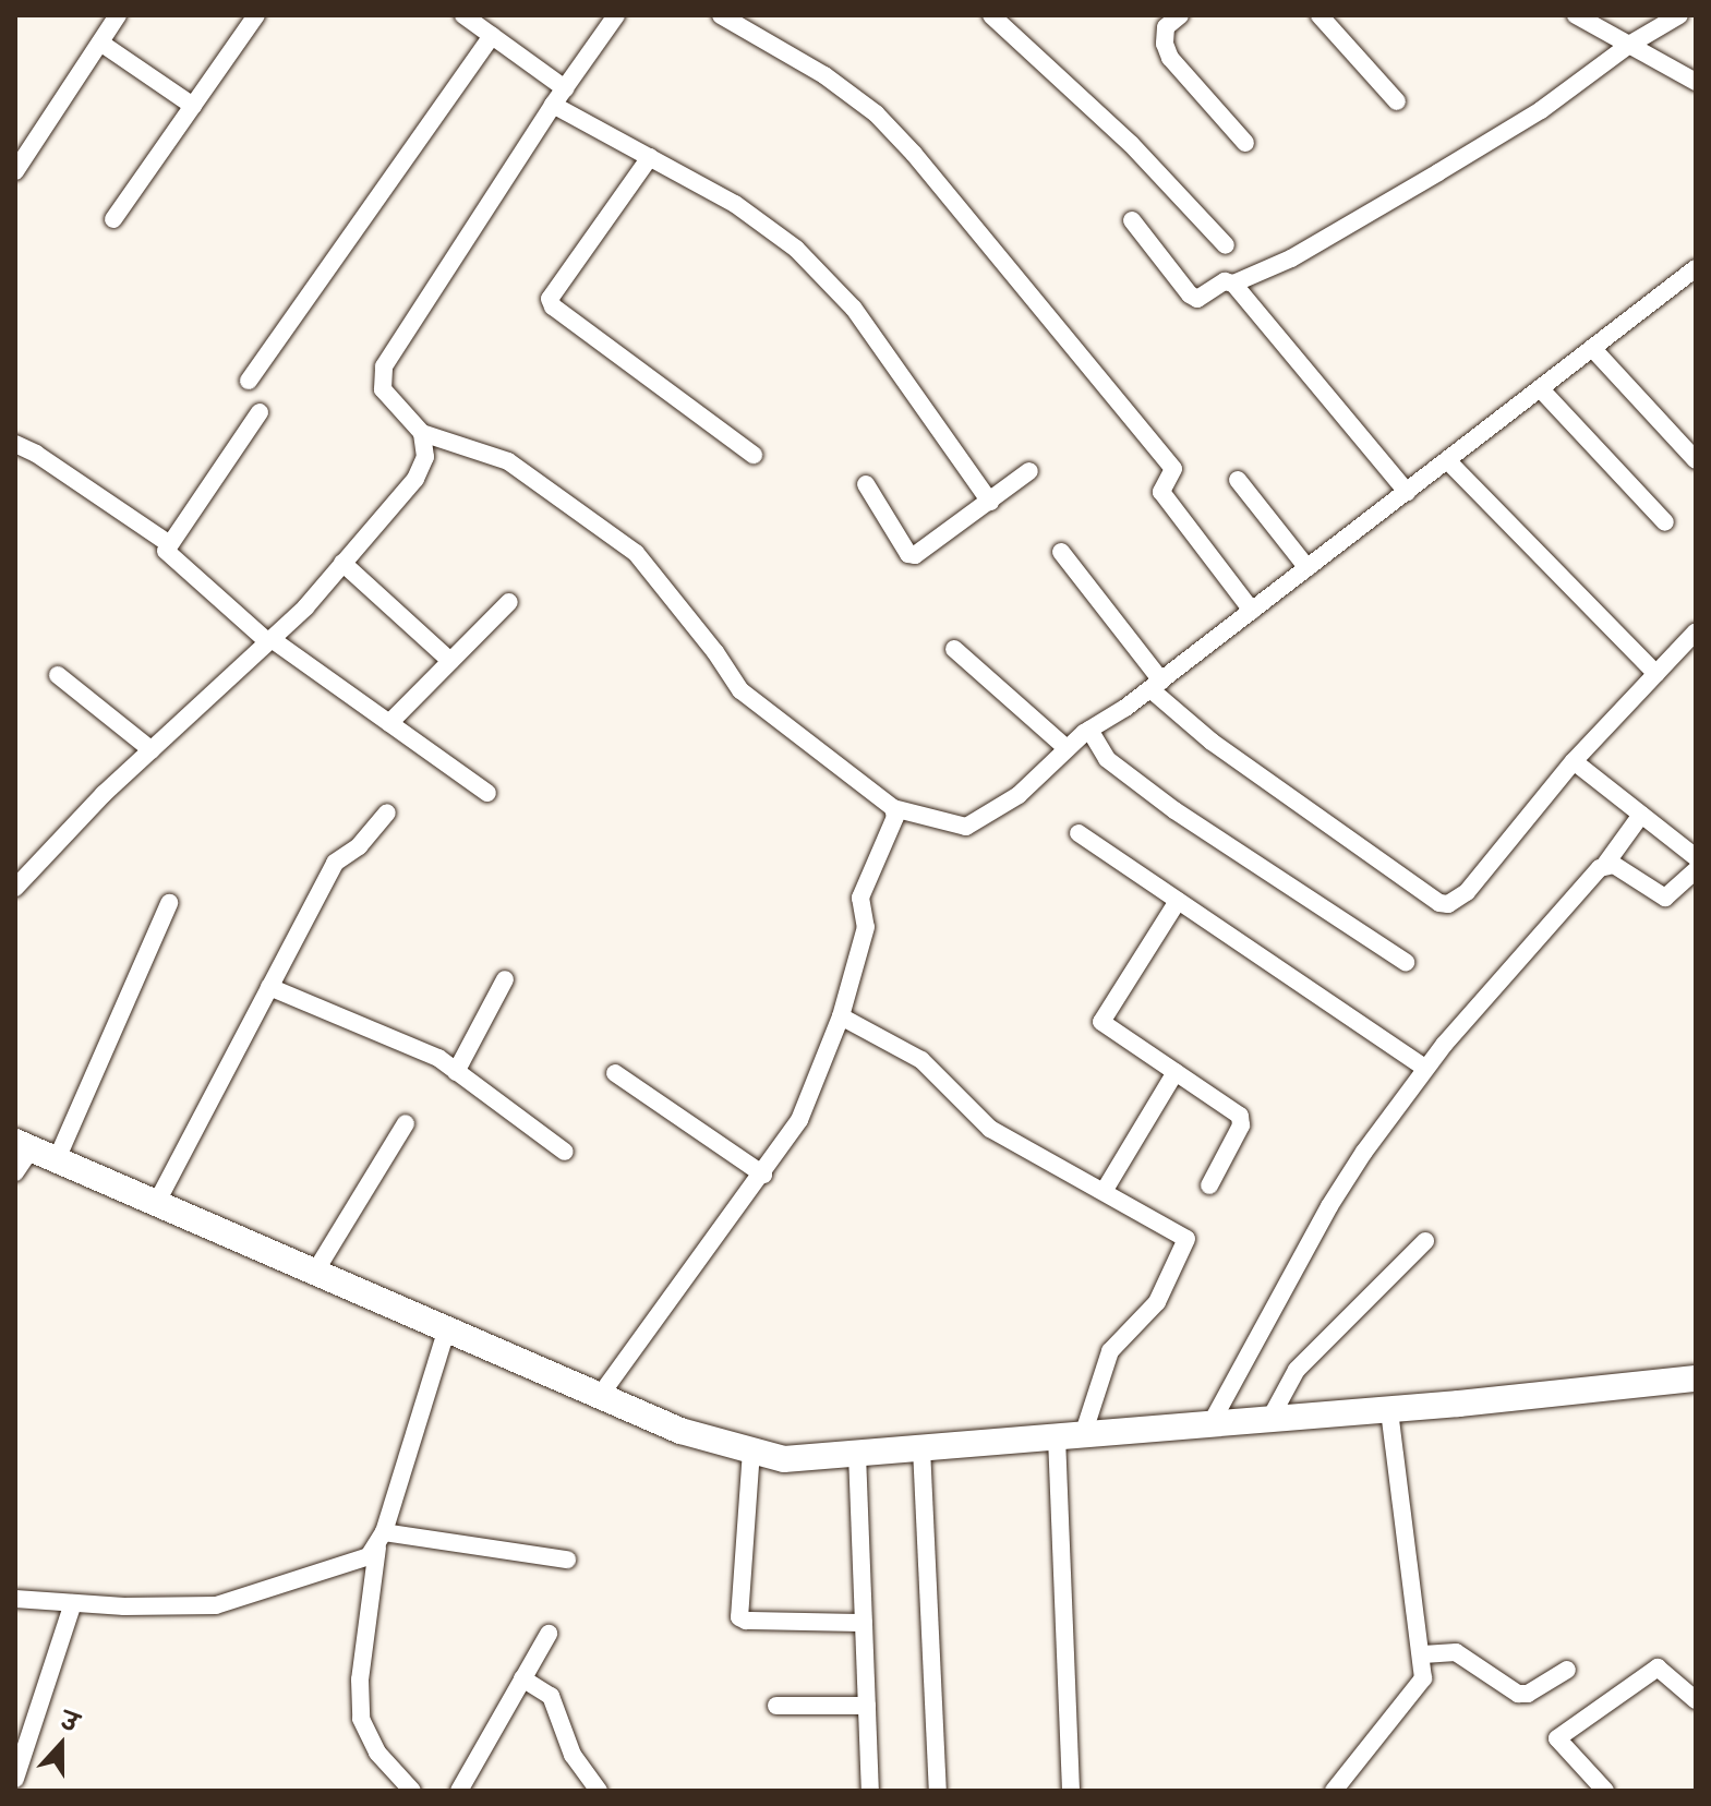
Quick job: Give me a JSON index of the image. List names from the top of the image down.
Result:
{
  "north": "top"
}
